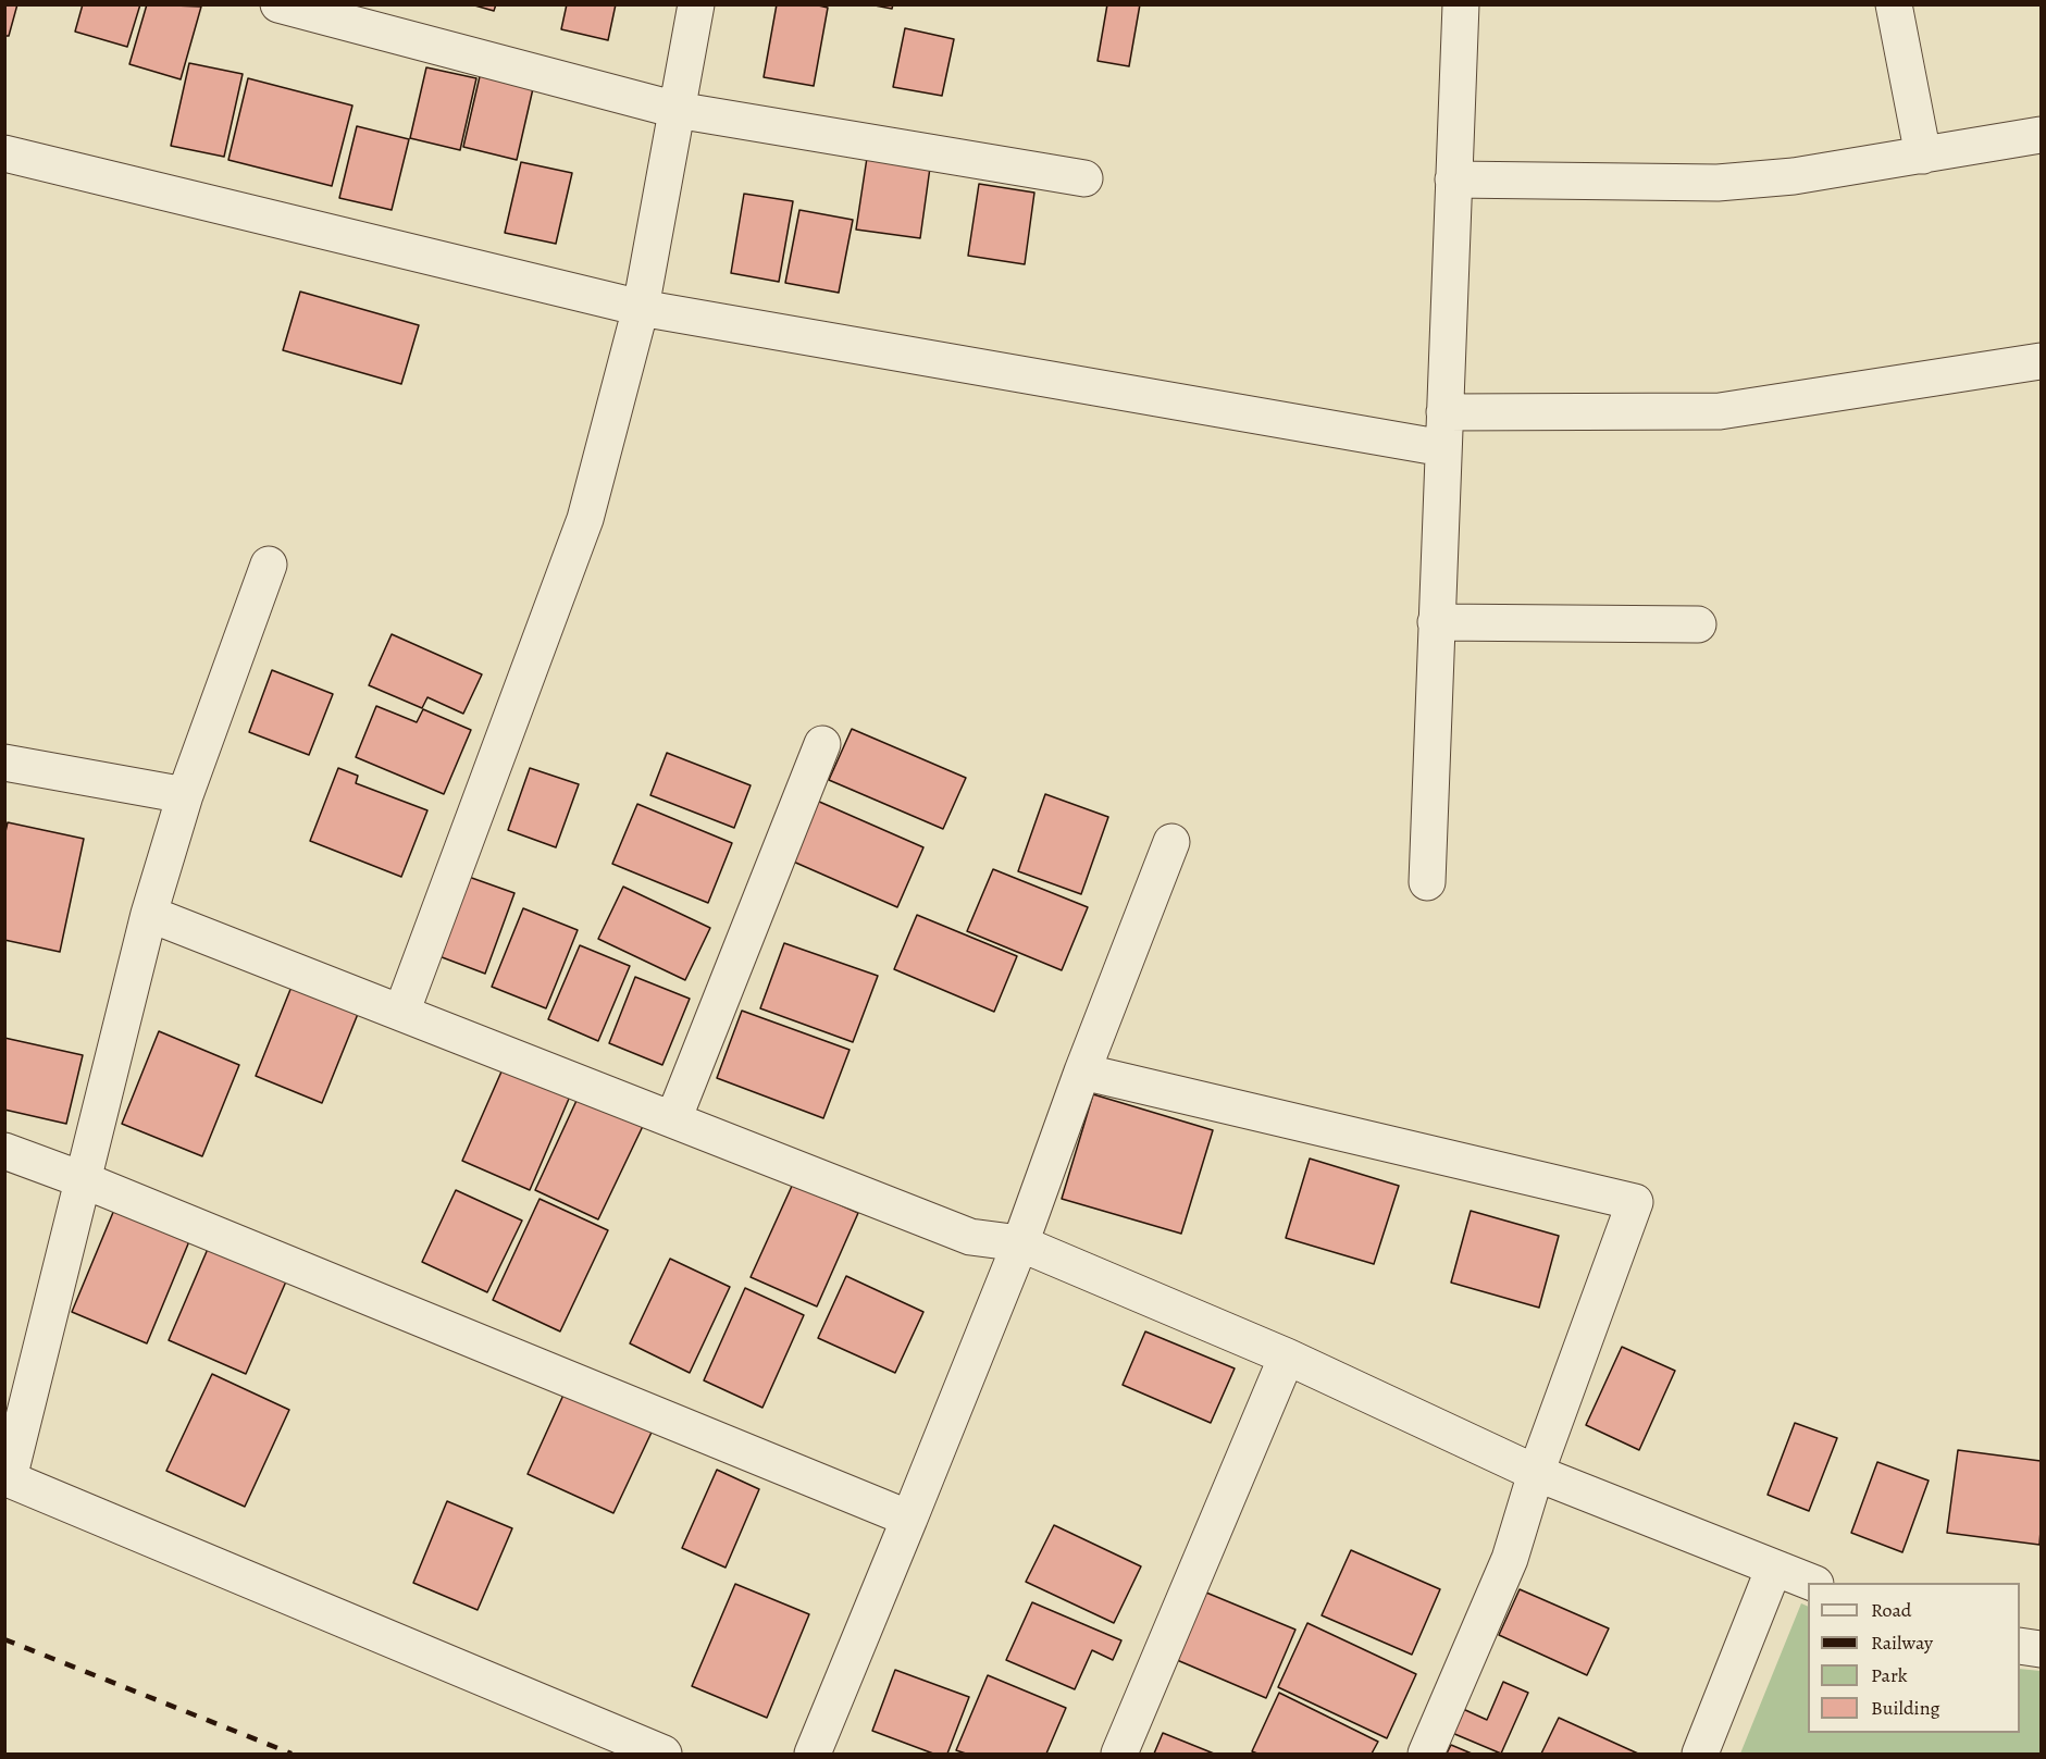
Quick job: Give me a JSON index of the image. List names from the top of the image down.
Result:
{
  "legend": [
    "Road",
    "Railway",
    "Park",
    "Building"
  ]
}
